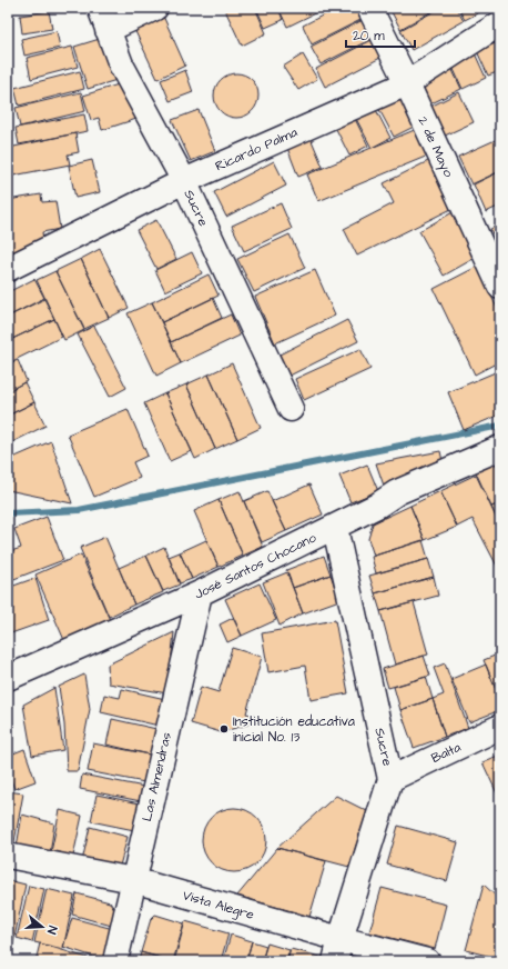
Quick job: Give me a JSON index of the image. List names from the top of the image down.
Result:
{
  "streets": {
    "street": [
      "2 de Mayo",
      "Ricardo Palma",
      "Sucre",
      "José Santos Chocano",
      "Balta",
      "Las Almendras",
      "Vista Alegre"
    ]
  },
  "crossings": [
    ["2 de Mayo", "Ricardo Palma"],
    ["Ricardo Palma", "Sucre"],
    ["Sucre", "José Santos Chocano"],
    ["Sucre", "Balta"],
    ["Sucre", "Vista Alegre"],
    ["José Santos Chocano", "Las Almendras"],
    ["Las Almendras", "Vista Alegre"]
  ],
  "places": ["Institución educativa inicial No. 13"],
  "scale_bar": "20 m",
  "north": "right"
}
